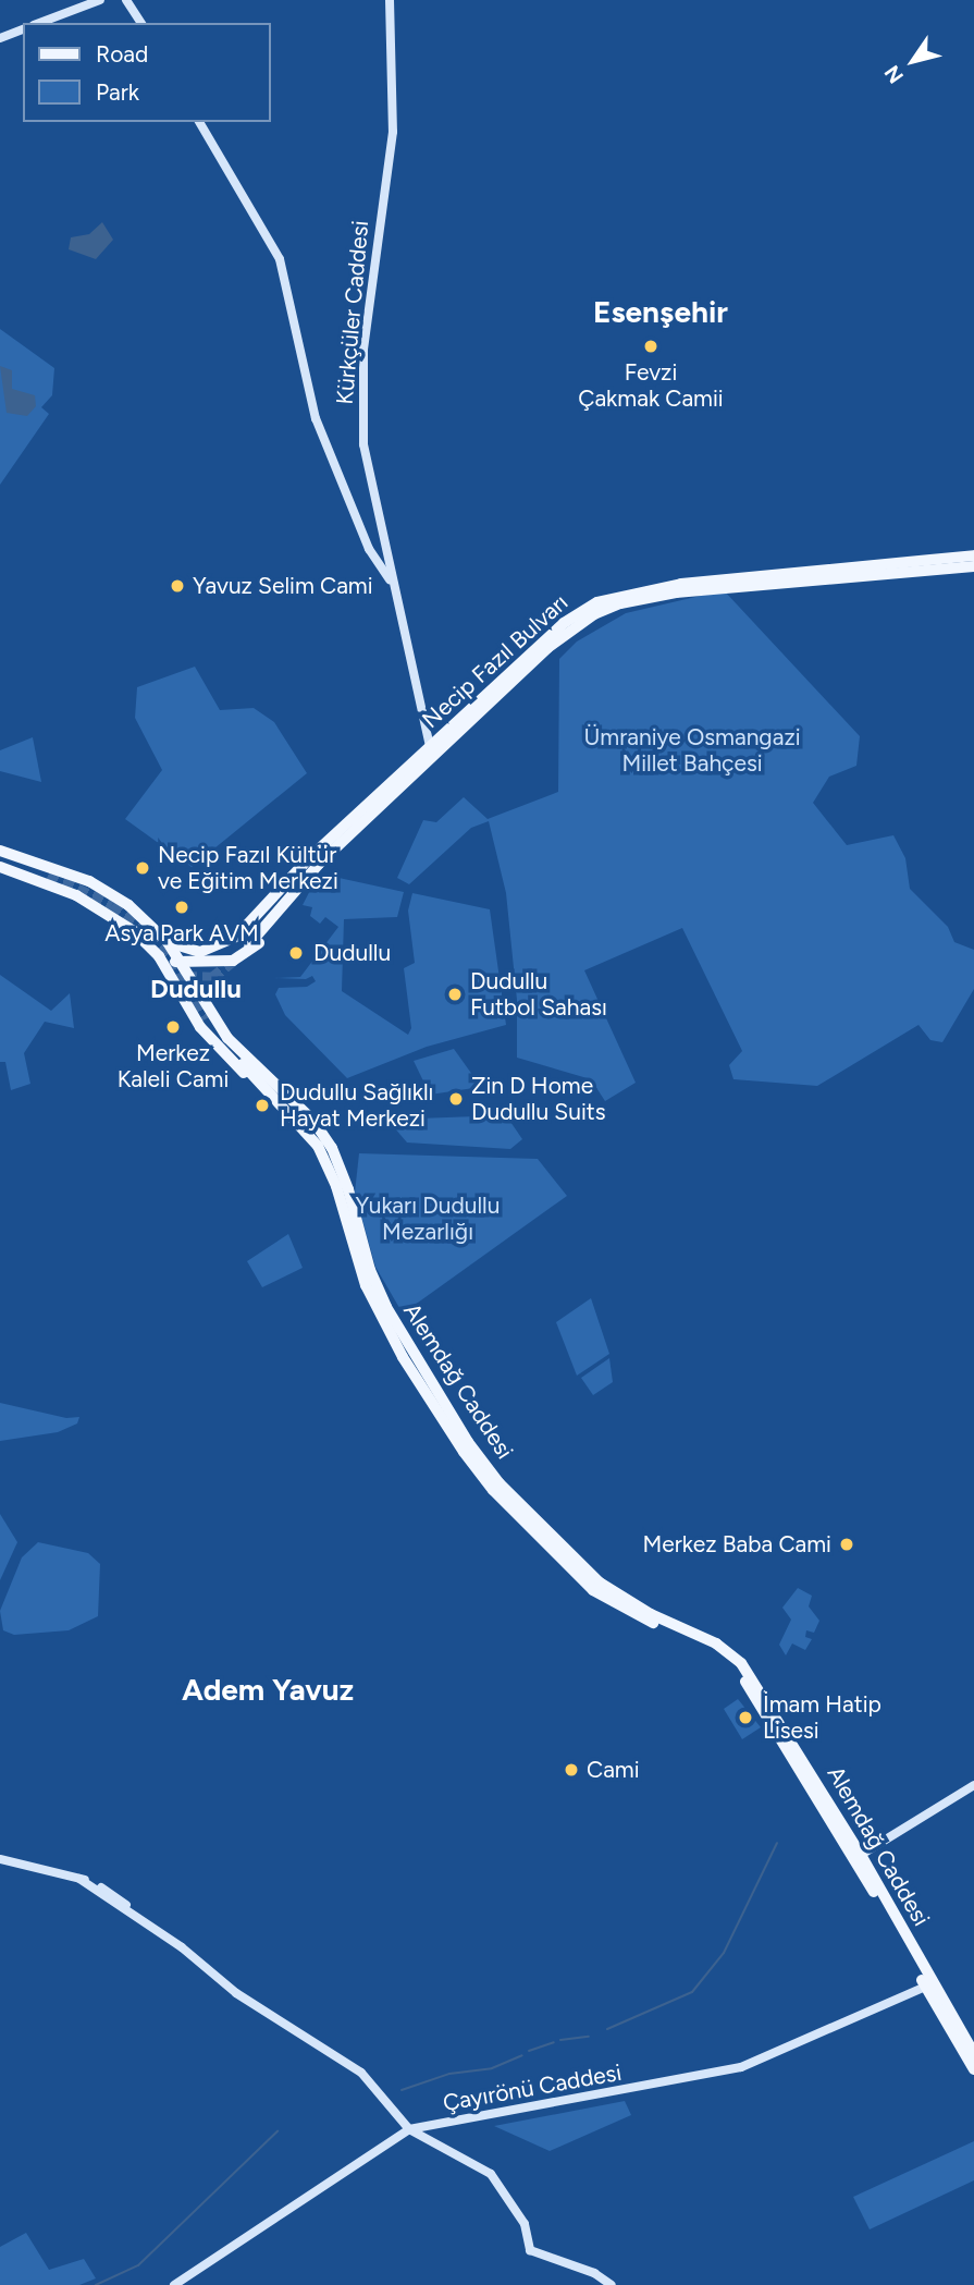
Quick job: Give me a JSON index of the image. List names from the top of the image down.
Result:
{
  "streets": {
    "main road": ["Necip Fazıl Bulvarı", "Alemdağ Caddesi"],
    "street": ["Kürkçüler Caddesi", "Çayırönü Caddesi"]
  },
  "crossings": [
    ["Kürkçüler Caddesi", "Necip Fazıl Bulvarı"],
    ["Necip Fazıl Bulvarı", "Alemdağ Caddesi"],
    ["Alemdağ Caddesi", "Çayırönü Caddesi"]
  ],
  "districts": ["Esenşehir", "Dudullu", "Adem Yavuz"],
  "parks": ["Ümraniye Osmangazi Millet Bahçesi", "Yukarı Dudullu Mezarlığı"],
  "places": [
    "Fevzi Çakmak Camii",
    "Yavuz Selim Cami",
    "Necip Fazıl Kültür ve Eğitim Merkezi",
    "Asya Park AVM",
    "Dudullu",
    "Dudullu Futbol Sahası",
    "Merkez Kaleli Cami",
    "Zin D Home Dudullu Suits",
    "Dudullu Sağlıklı Hayat Merkezi",
    "Merkez Baba Cami",
    "İmam Hatip Lisesi",
    "Cami"
  ],
  "legend": ["Road", "Park"],
  "north": "bottom left"
}
